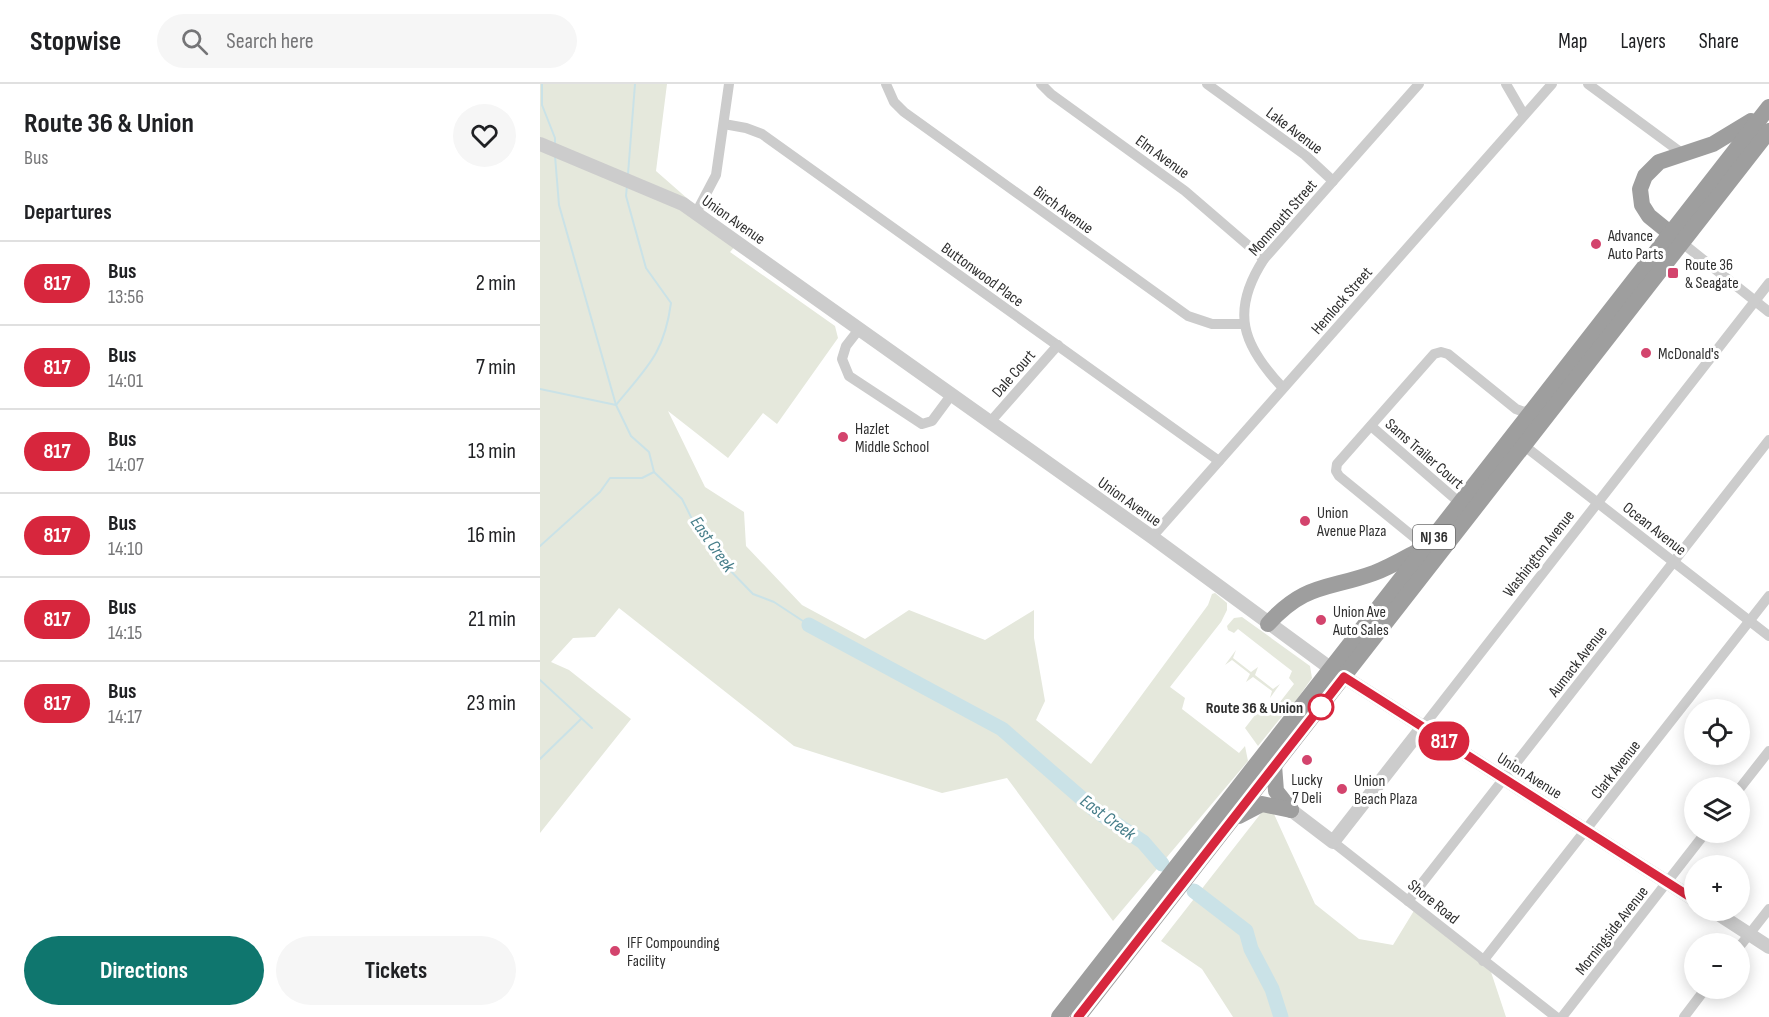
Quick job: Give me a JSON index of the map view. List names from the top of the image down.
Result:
{
  "streets": {
    "highway": ["NJ 36"],
    "street": [
      "Lake Avenue",
      "Elm Avenue",
      "Birch Avenue",
      "Monmouth Street",
      "Union Avenue",
      "Buttonwood Place",
      "Hemlock Street",
      "Dale Court",
      "Sams Trailer Court",
      "Ocean Avenue",
      "Washington Avenue",
      "Aumack Avenue",
      "Clark Avenue",
      "Shore Road",
      "Morningside Avenue"
    ]
  },
  "crossings": [
    ["Lake Avenue", "Monmouth Street"],
    ["Elm Avenue", "Monmouth Street"],
    ["Birch Avenue", "Monmouth Street"],
    ["Monmouth Street", "Hemlock Street"],
    ["Union Avenue", "Hemlock Street"],
    ["Union Avenue", "Dale Court"],
    ["Union Avenue", "NJ 36"],
    ["Union Avenue", "Washington Avenue"],
    ["Union Avenue", "Aumack Avenue"],
    ["Union Avenue", "Clark Avenue"],
    ["Union Avenue", "Morningside Avenue"],
    ["Buttonwood Place", "Hemlock Street"],
    ["Buttonwood Place", "Dale Court"],
    ["Sams Trailer Court", "NJ 36"],
    ["Ocean Avenue", "NJ 36"],
    ["Ocean Avenue", "Washington Avenue"],
    ["Ocean Avenue", "Aumack Avenue"],
    ["Ocean Avenue", "Clark Avenue"],
    ["Washington Avenue", "Shore Road"],
    ["Aumack Avenue", "Shore Road"],
    ["Clark Avenue", "Shore Road"]
  ],
  "water": ["East Creek"],
  "places": {
    "other": [
      "Advance Auto Parts",
      "McDonald's",
      "Hazlet Middle School",
      "Union Avenue Plaza",
      "Union Ave Auto Sales",
      "Route 36 & Union",
      "Lucky 7 Deli",
      "Union Beach Plaza",
      "IFF Compounding Facility"
    ],
    "transit": ["Route 36 & Seagate"]
  },
  "lines": ["bus line 817"],
  "page": {
    "header": "Stopwise",
    "search": "Search here",
    "nav": ["Map", "Layers", "Share"],
    "heading": [
      ["Route 36 & Union", "Bus"],
      "Departures"
    ],
    "on_map": "817",
    "list": [
      {
        "mark": "817",
        "name": "Bus",
        "note": "13:56",
        "value": "2 min"
      },
      {
        "mark": "817",
        "name": "Bus",
        "note": "14:01",
        "value": "7 min"
      },
      {
        "mark": "817",
        "name": "Bus",
        "note": "14:07",
        "value": "13 min"
      },
      {
        "mark": "817",
        "name": "Bus",
        "note": "14:10",
        "value": "16 min"
      },
      {
        "mark": "817",
        "name": "Bus",
        "note": "14:15",
        "value": "21 min"
      },
      {
        "mark": "817",
        "name": "Bus",
        "note": "14:17",
        "value": "23 min"
      }
    ],
    "map_buttons": ["+", "−"],
    "buttons": ["Directions", "Tickets"]
  }
}
